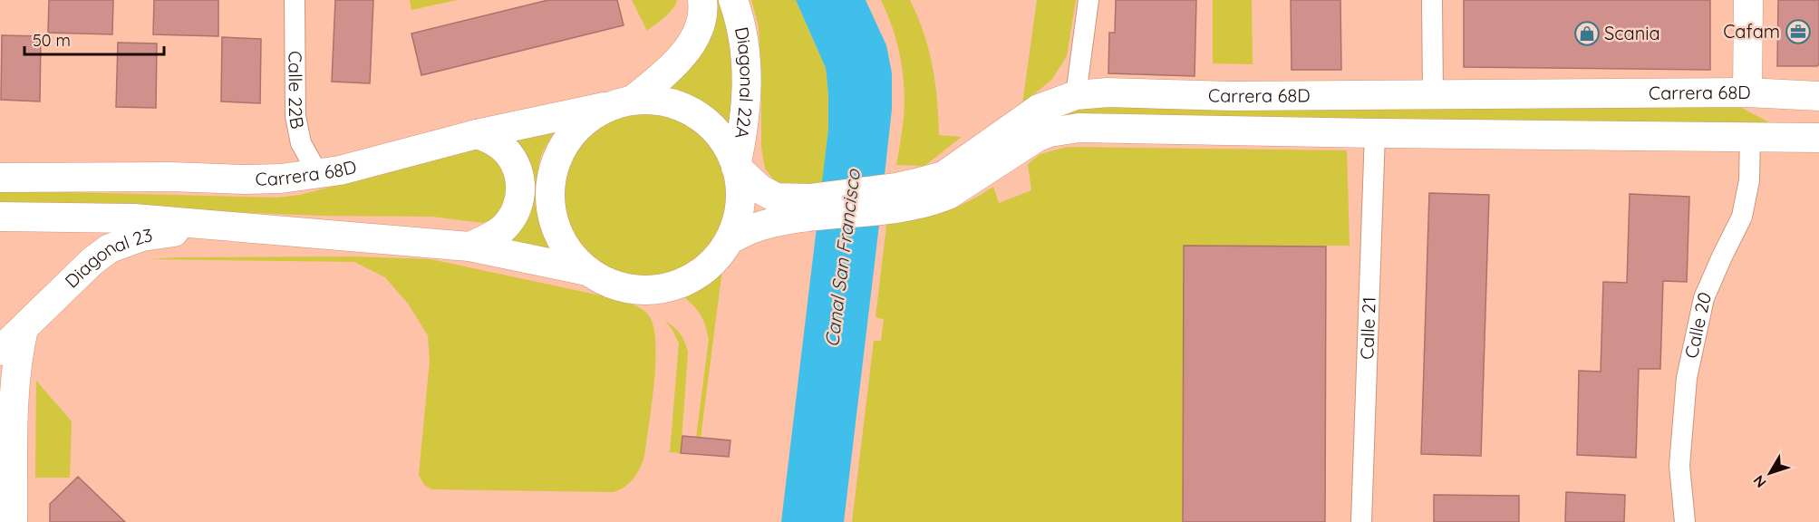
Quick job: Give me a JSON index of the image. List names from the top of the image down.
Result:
{
  "streets": {
    "main road": ["Diagonal 22A", "Carrera 68D", "Diagonal 23"],
    "street": ["Calle 22B", "Calle 20", "Calle 21"]
  },
  "crossings": [
    ["Diagonal 22A", "Carrera 68D"],
    ["Calle 22B", "Carrera 68D"],
    ["Carrera 68D", "Calle 20"],
    ["Carrera 68D", "Calle 21"]
  ],
  "water": ["Canal San Francisco"],
  "places": {
    "office": ["Cafam"],
    "shop": ["Scania"]
  },
  "scale_bar": "50 m",
  "north": "bottom left"
}
